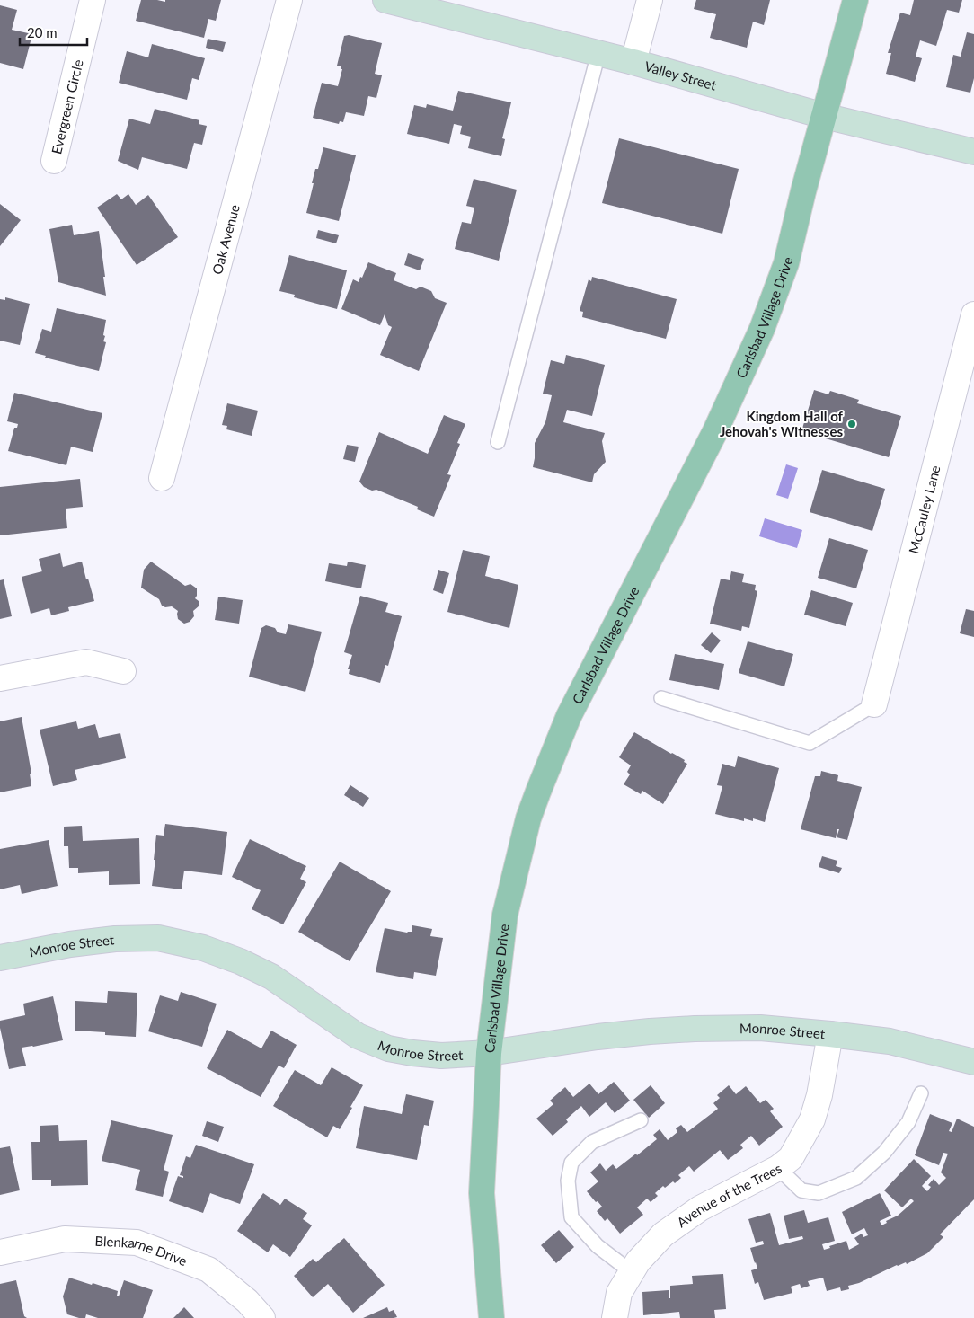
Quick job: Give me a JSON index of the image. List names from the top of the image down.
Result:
{
  "streets": {
    "main road": ["Valley Street", "Carlsbad Village Drive", "Monroe Street"],
    "street": [
      "Evergreen Circle",
      "Oak Avenue",
      "McCauley Lane",
      "Avenue of the Trees",
      "Blenkarne Drive"
    ]
  },
  "crossings": [
    ["Valley Street", "Carlsbad Village Drive"],
    ["Carlsbad Village Drive", "Monroe Street"],
    ["Monroe Street", "Avenue of the Trees"]
  ],
  "places": ["Kingdom Hall of Jehovah's Witnesses"],
  "scale_bar": "20 m"
}
